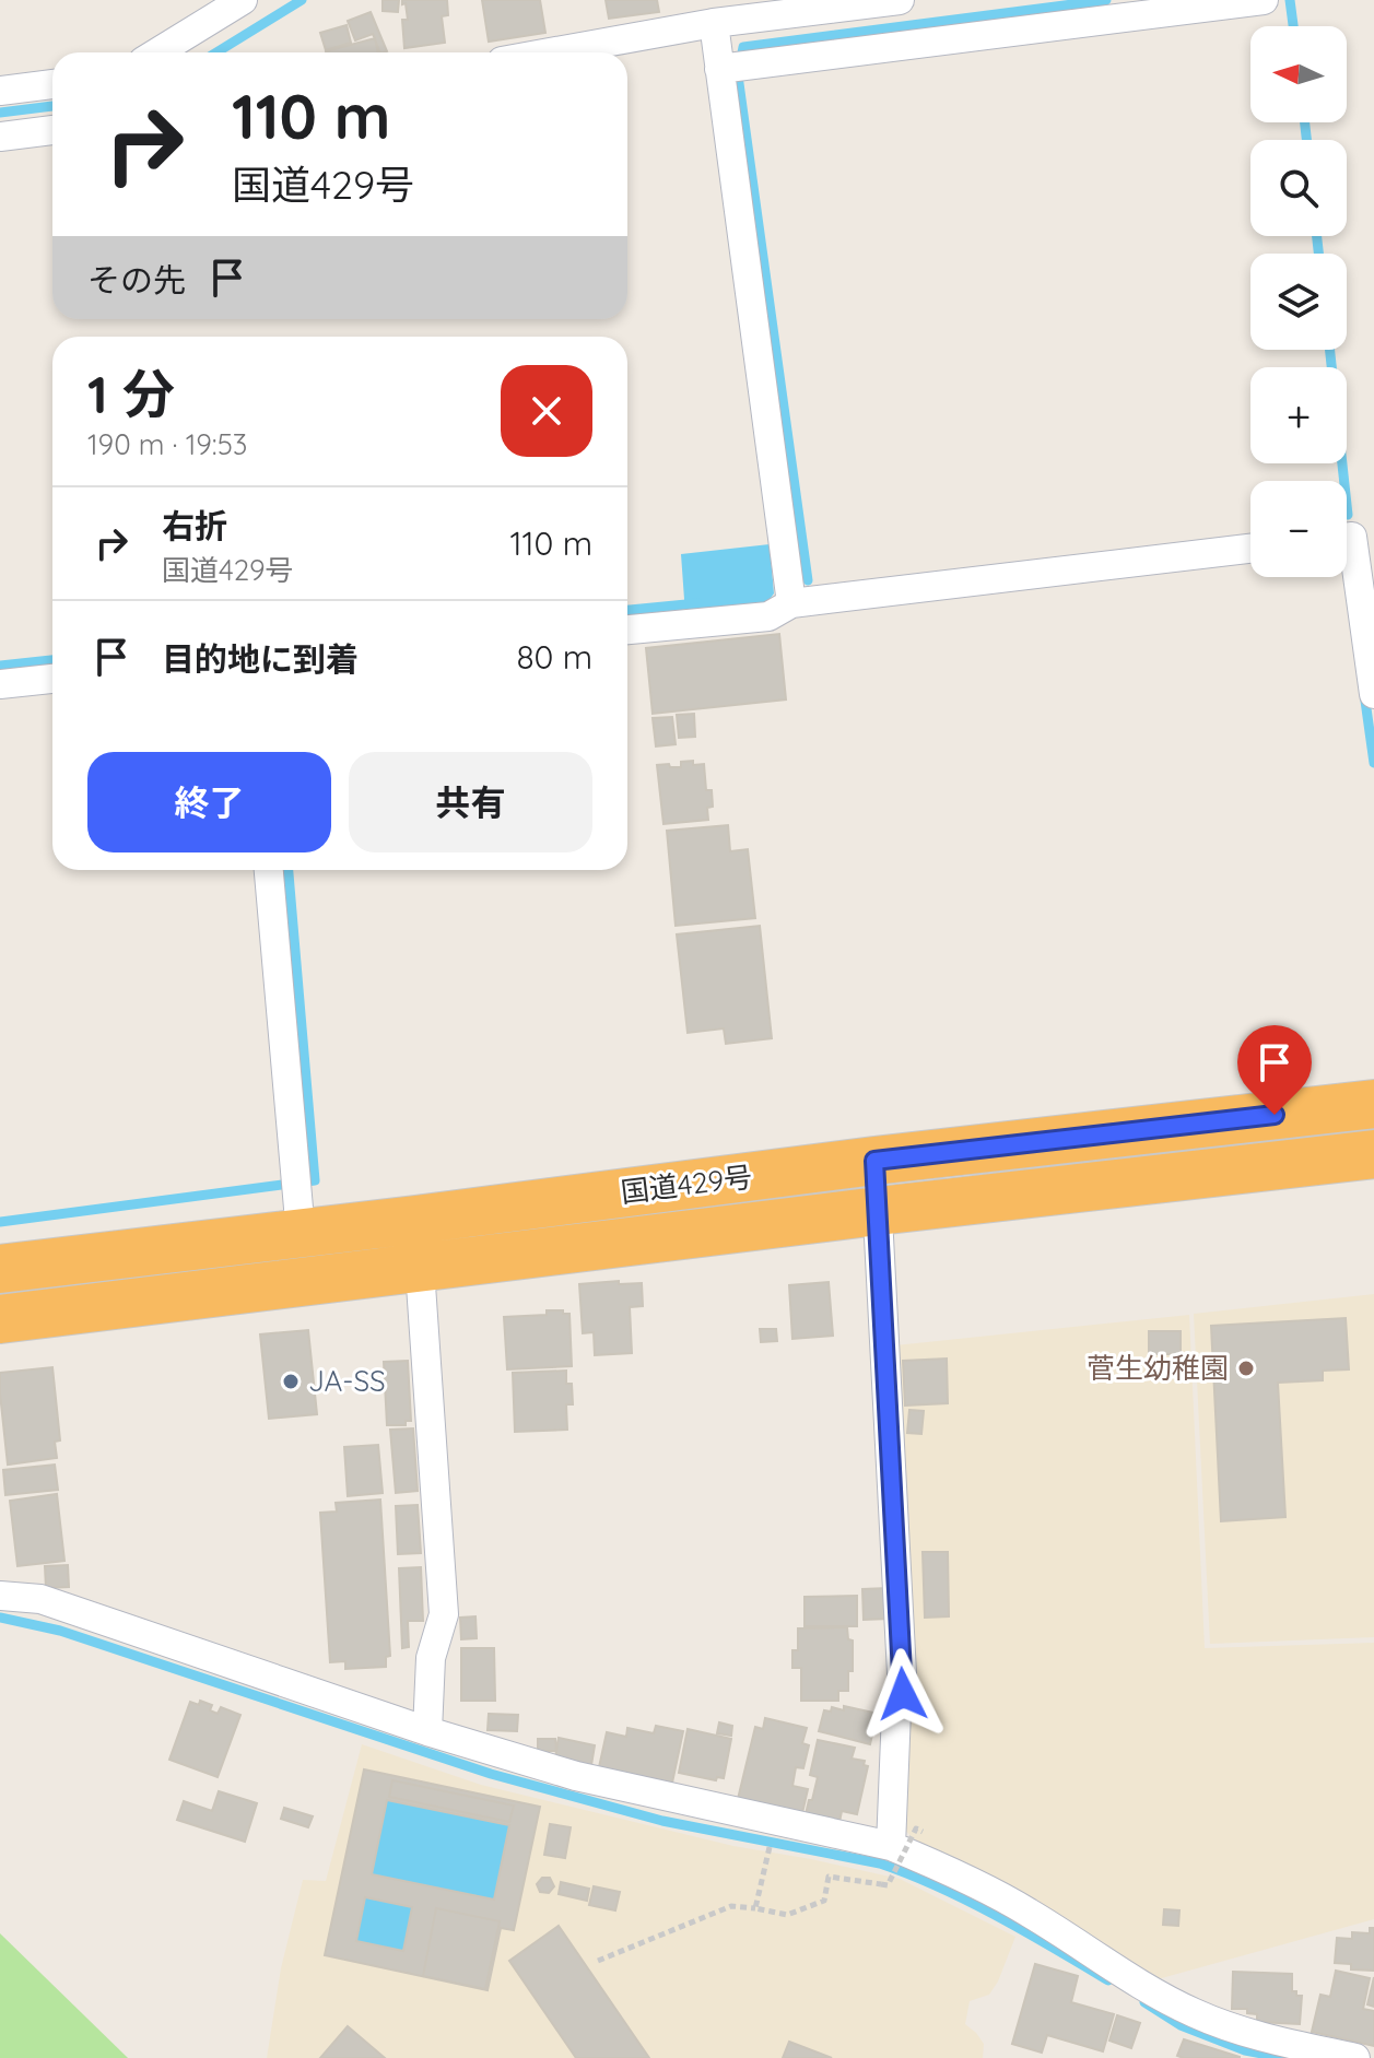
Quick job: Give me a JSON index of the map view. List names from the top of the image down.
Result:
{
  "streets": {
    "highway": ["国道429号"]
  },
  "places": ["菅生幼稚園", "JA-SS"],
  "north": "left",
  "page": {
    "map_buttons": ["+", "−"],
    "turn": ["110 m", "国道429号"],
    "then": "その先",
    "heading": ["1 分", "190 m · 19:53"],
    "list": [
      {
        "name": "右折",
        "note": "国道429号",
        "value": "110 m"
      },
      {
        "name": "目的地に到着",
        "value": "80 m"
      }
    ],
    "buttons": ["終了", "共有"]
  }
}
